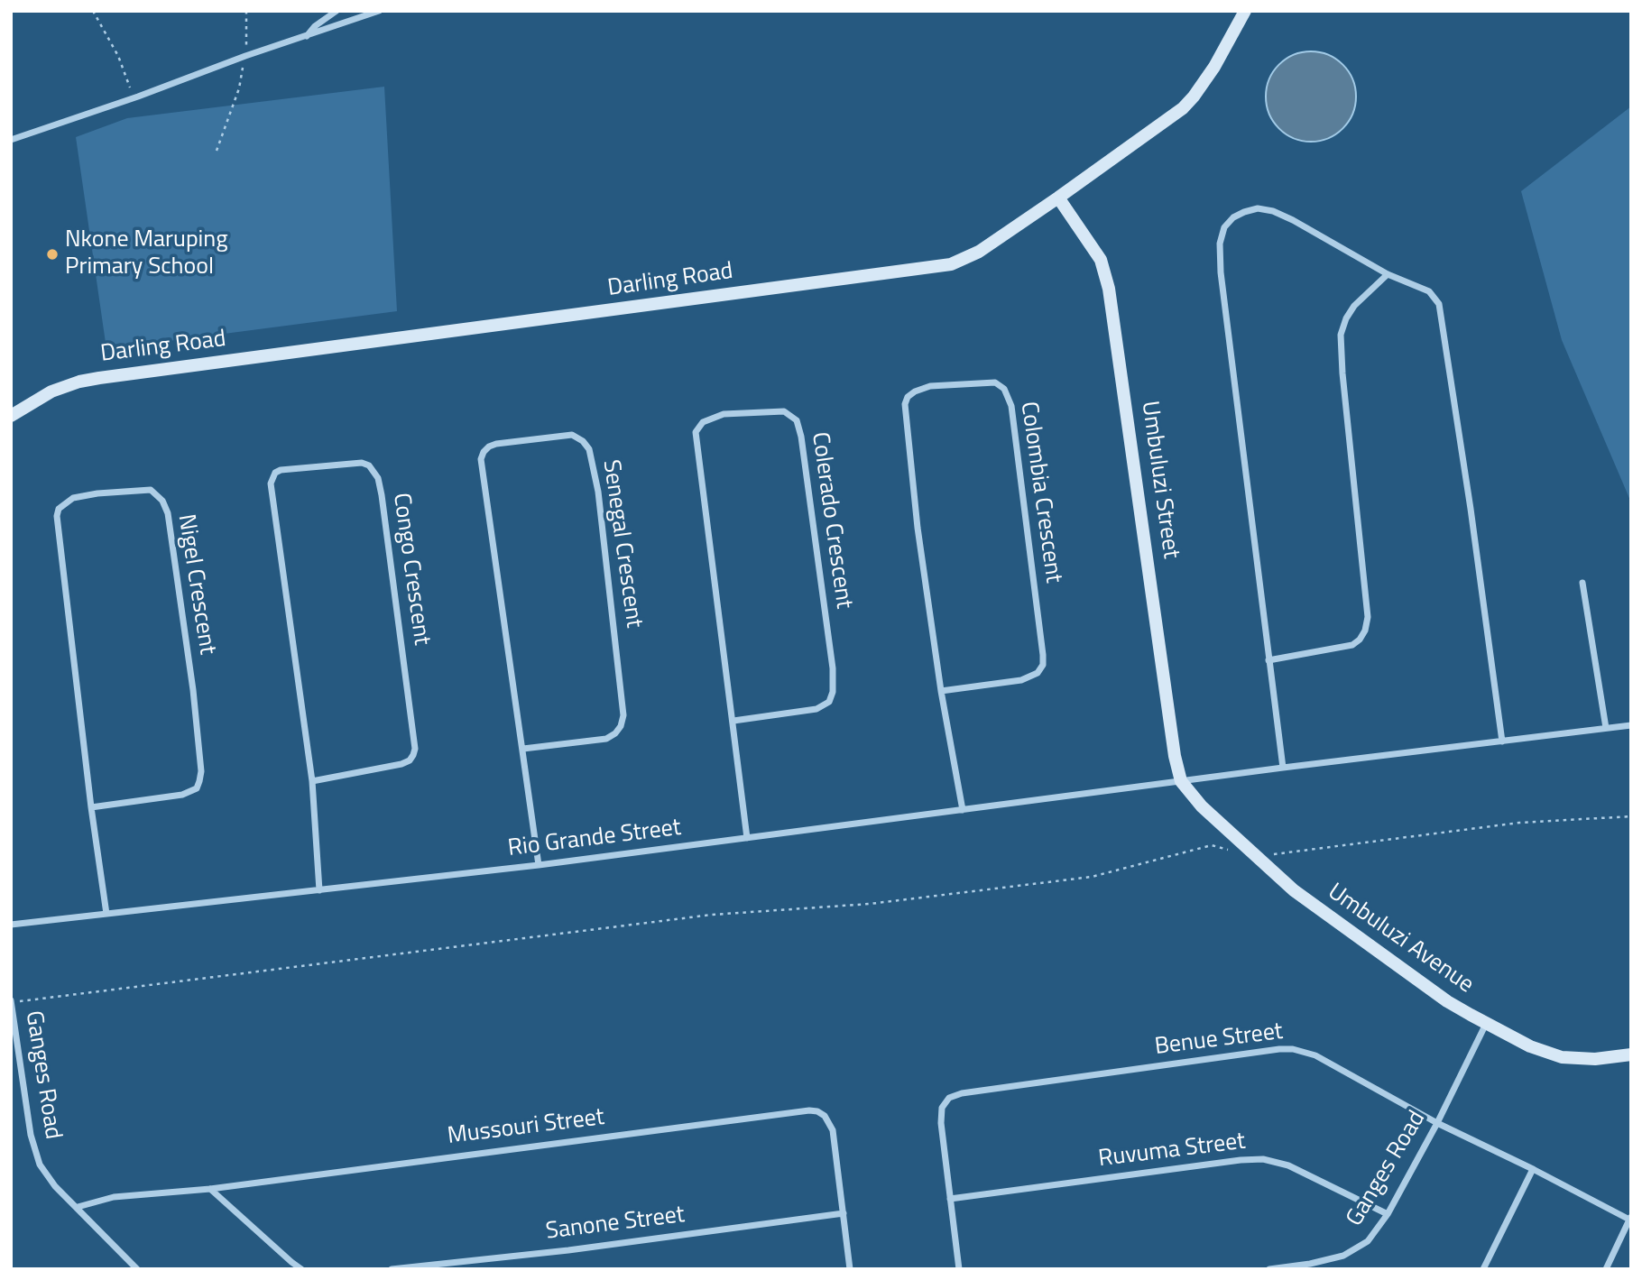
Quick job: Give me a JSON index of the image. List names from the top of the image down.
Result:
{
  "streets": {
    "street": [
      "Darling Road",
      "Umbuluzi Street",
      "Colombia Crescent",
      "Colerado Crescent",
      "Senegal Crescent",
      "Congo Crescent",
      "Nigel Crescent",
      "Rio Grande Street",
      "Umbuluzi Avenue",
      "Benue Street",
      "Ganges Road",
      "Mussouri Street",
      "Ruvuma Street",
      "Sanone Street"
    ]
  },
  "crossings": [
    ["Darling Road", "Umbuluzi Street"],
    ["Umbuluzi Street", "Rio Grande Street"],
    ["Umbuluzi Street", "Umbuluzi Avenue"],
    ["Colombia Crescent", "Rio Grande Street"],
    ["Colerado Crescent", "Rio Grande Street"],
    ["Senegal Crescent", "Rio Grande Street"],
    ["Congo Crescent", "Rio Grande Street"],
    ["Nigel Crescent", "Rio Grande Street"],
    ["Rio Grande Street", "Umbuluzi Avenue"],
    ["Umbuluzi Avenue", "Ganges Road"],
    ["Benue Street", "Ganges Road"],
    ["Benue Street", "Ruvuma Street"],
    ["Ganges Road", "Mussouri Street"],
    ["Ganges Road", "Ruvuma Street"],
    ["Mussouri Street", "Sanone Street"]
  ],
  "places": ["Nkone Maruping Primary School"]
}
